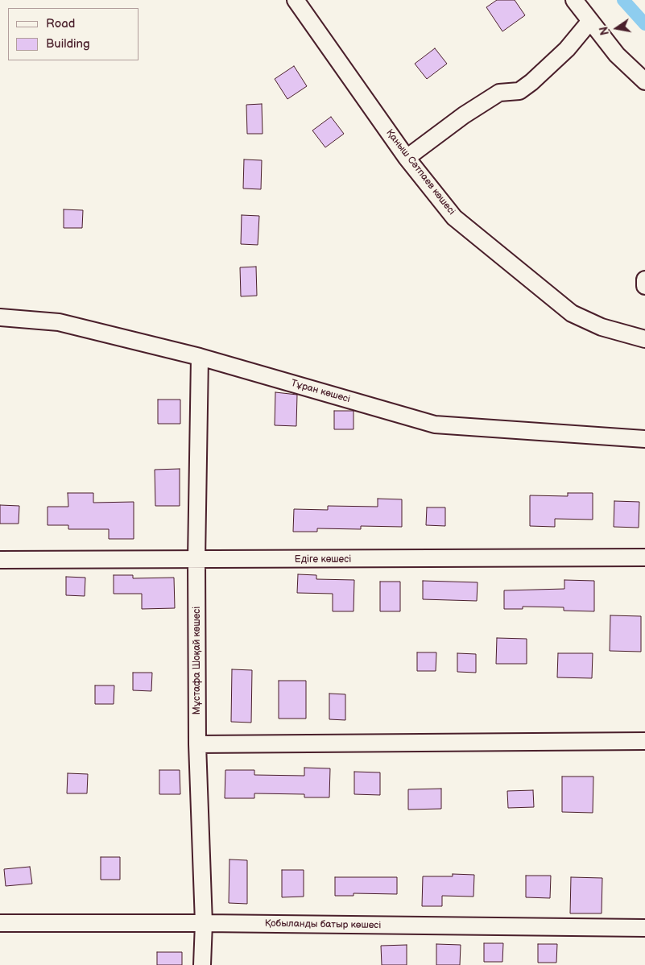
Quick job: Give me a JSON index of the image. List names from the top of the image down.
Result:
{
  "streets": {
    "street": [
      "Қаныш Сәтпаев көшесі",
      "Тұран көшесі",
      "Едіге көшесі",
      "Мұстафа Шоқай көшесі",
      "Қобыланды батыр көшесі"
    ]
  },
  "crossings": [
    ["Тұран көшесі", "Мұстафа Шоқай көшесі"],
    ["Едіге көшесі", "Мұстафа Шоқай көшесі"],
    ["Мұстафа Шоқай көшесі", "Қобыланды батыр көшесі"]
  ],
  "legend": ["Road", "Building"],
  "north": "left"
}
